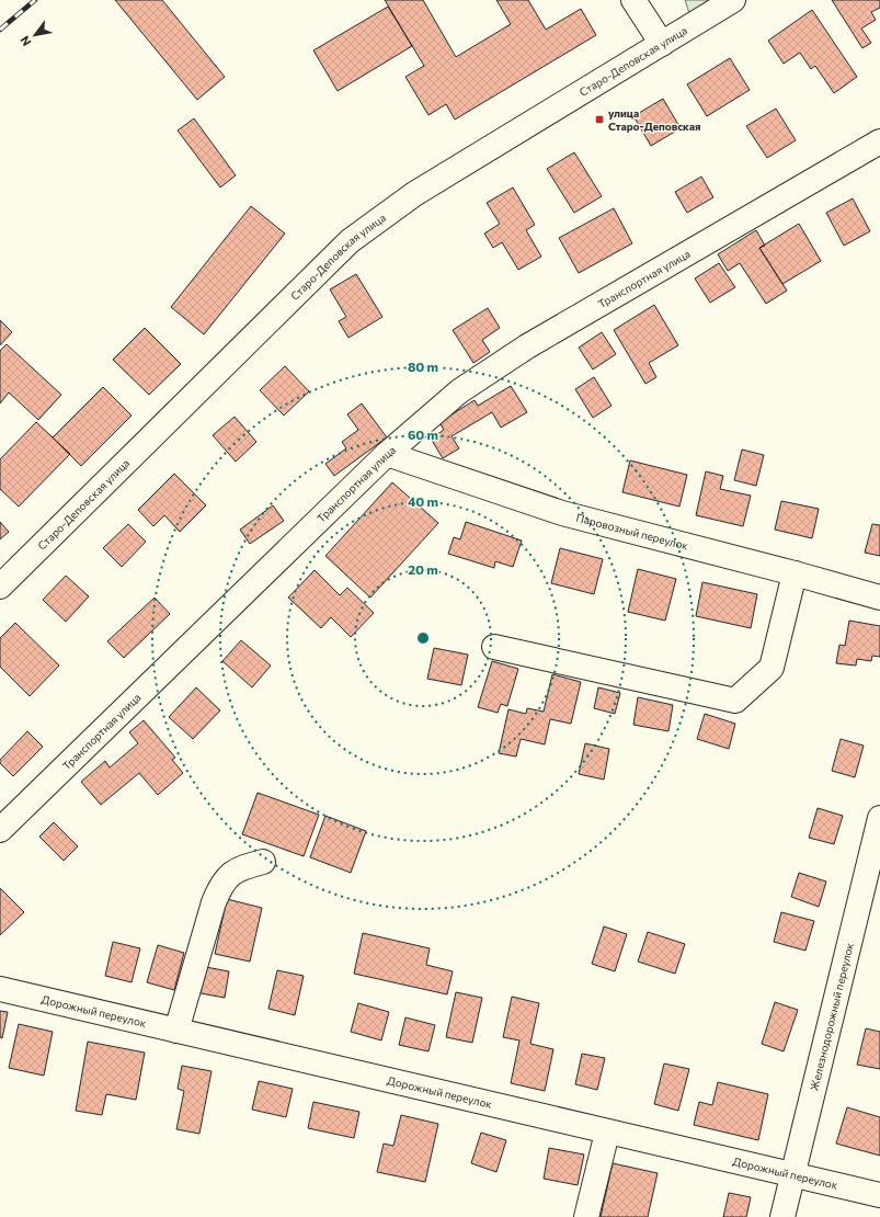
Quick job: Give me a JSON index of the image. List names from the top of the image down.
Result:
{
  "streets": {
    "street": [
      "Старо-Деповская улица",
      "Транспортная улица",
      "Паровозный переулок",
      "Дорожный переулок",
      "Железнодорожный переулок"
    ]
  },
  "crossings": [
    ["Транспортная улица", "Паровозный переулок"],
    ["Дорожный переулок", "Железнодорожный переулок"]
  ],
  "places": {
    "transit": ["улица Старо-Деповская"]
  },
  "north": "bottom left",
  "rings": [
    "80 m",
    "60 m",
    "40 m",
    "20 m"
  ]
}
